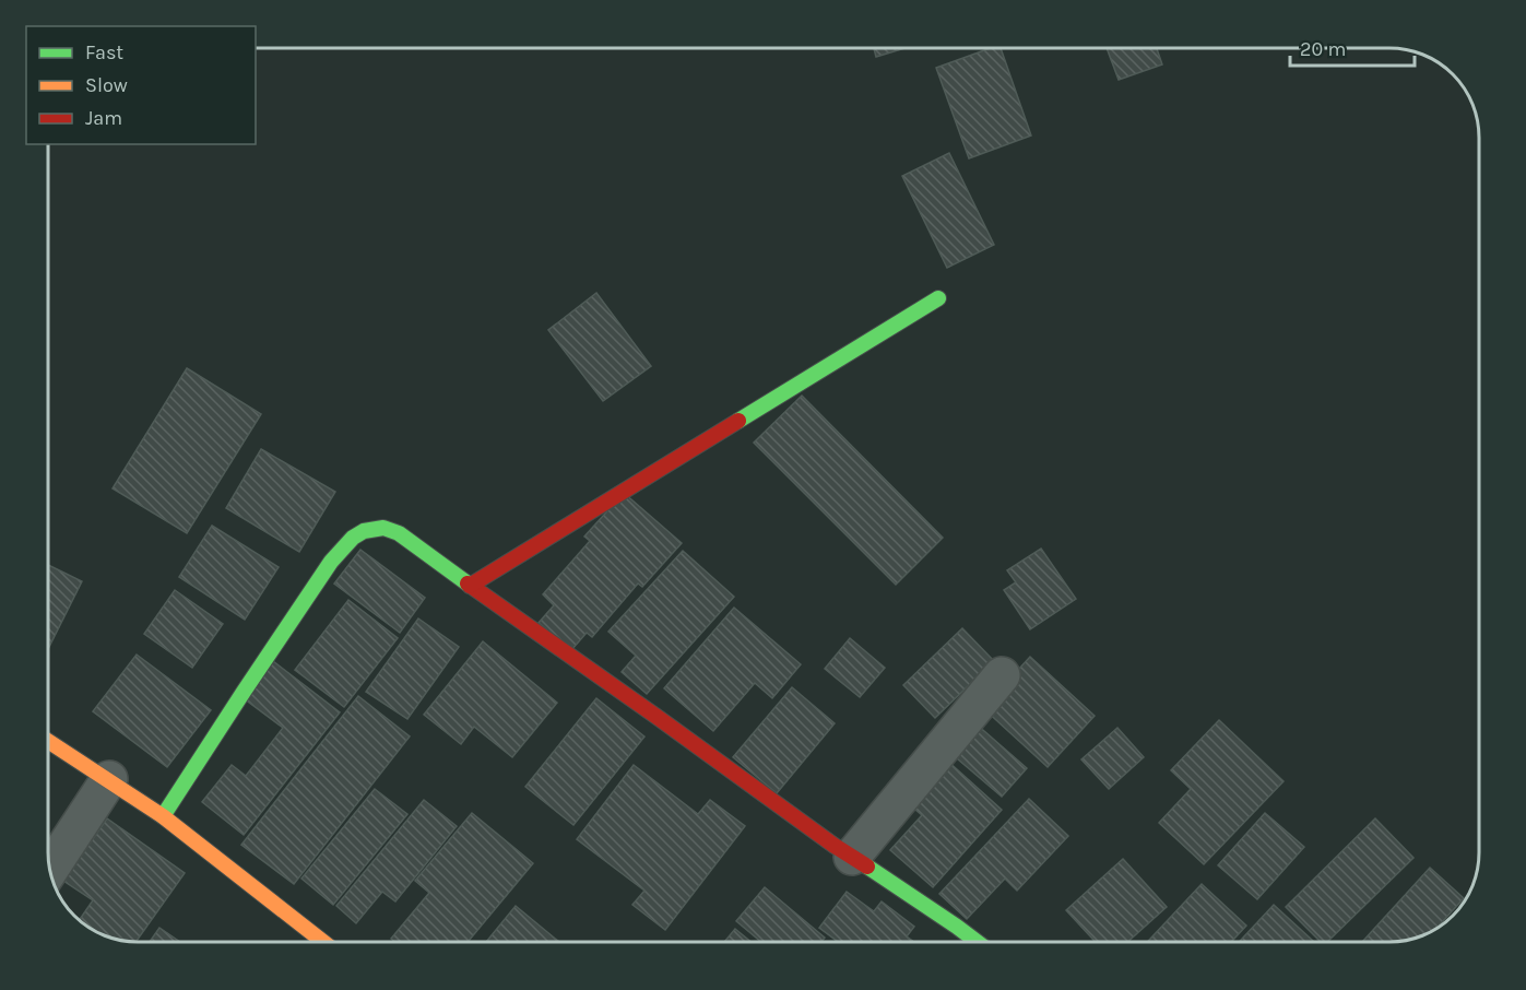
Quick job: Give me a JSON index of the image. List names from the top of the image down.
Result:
{
  "legend": ["Fast", "Slow", "Jam"],
  "scale_bar": "20 m"
}
